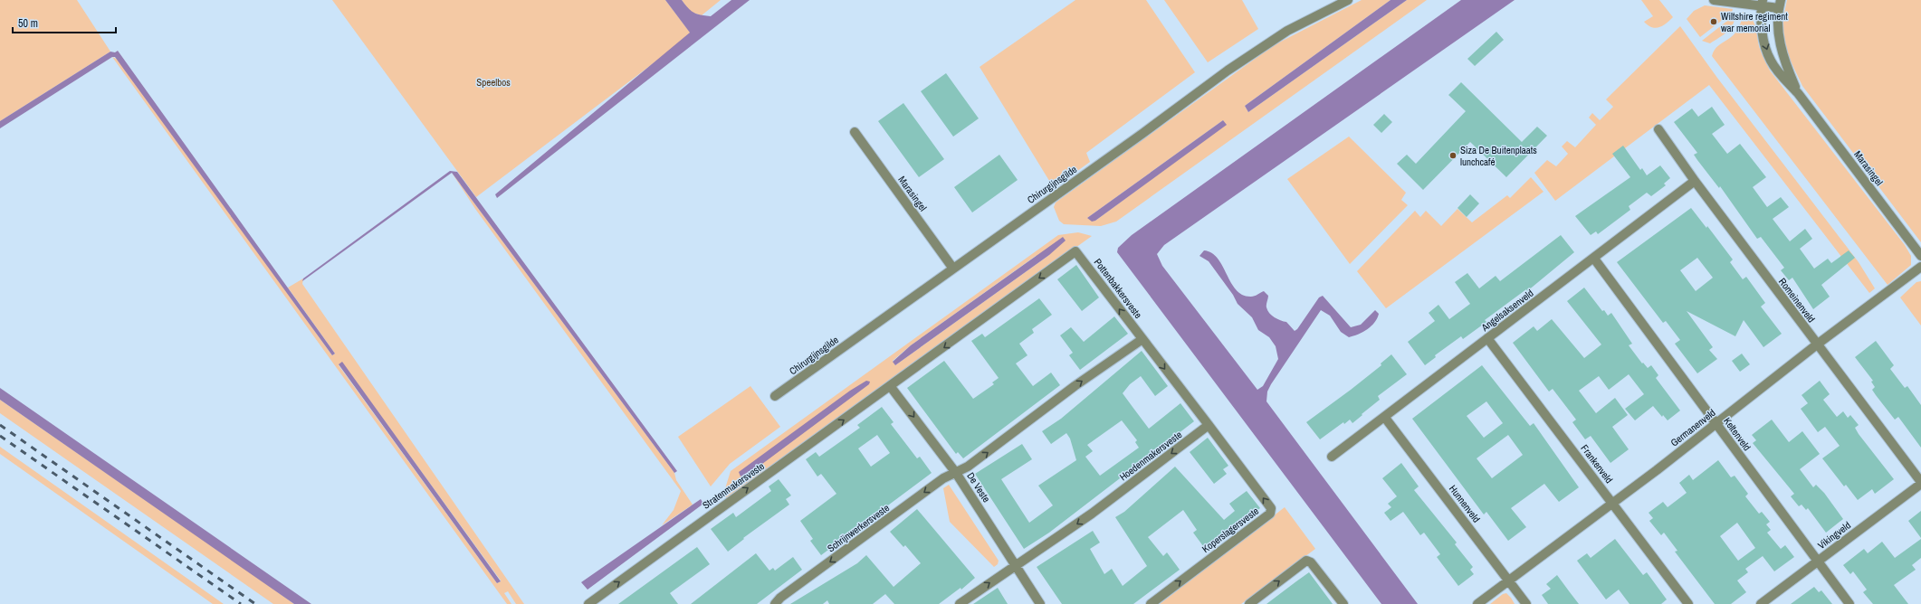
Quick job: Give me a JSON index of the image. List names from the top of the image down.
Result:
{
  "streets": {
    "street": [
      "Marasingel",
      "Chirurgijnsgilde",
      "Pottenbakkersveste",
      "Romeinenveld",
      "Angelsaksenveld",
      "Germanenveld",
      "Keltenveld",
      "Hoedenmakersveste",
      "Frankenveld",
      "Stratenmakersveste",
      "De Veste",
      "Hunnenveld",
      "Schrijnwerkersveste",
      "Koperslagersveste",
      "Vikingveld"
    ]
  },
  "crossings": [
    ["Marasingel", "Chirurgijnsgilde"],
    ["Pottenbakkersveste", "Stratenmakersveste"],
    ["Pottenbakkersveste", "De Veste"],
    ["Romeinenveld", "Angelsaksenveld"],
    ["Romeinenveld", "Germanenveld"],
    ["Romeinenveld", "Vikingveld"],
    ["Angelsaksenveld", "Keltenveld"],
    ["Angelsaksenveld", "Frankenveld"],
    ["Angelsaksenveld", "Hunnenveld"],
    ["Germanenveld", "Keltenveld"],
    ["Germanenveld", "Frankenveld"],
    ["Germanenveld", "Hunnenveld"],
    ["Keltenveld", "Vikingveld"],
    ["Hoedenmakersveste", "De Veste"],
    ["Hoedenmakersveste", "Koperslagersveste"],
    ["Stratenmakersveste", "De Veste"],
    ["De Veste", "Schrijnwerkersveste"]
  ],
  "one_way": ["Stratenmakersveste", "De Veste", "Schrijnwerkersveste"],
  "parks": ["Speelbos"],
  "places": ["Wiltshire regiment war memorial", "Siza De Buitenplaats lunchcafé"],
  "scale_bar": "50 m"
}
